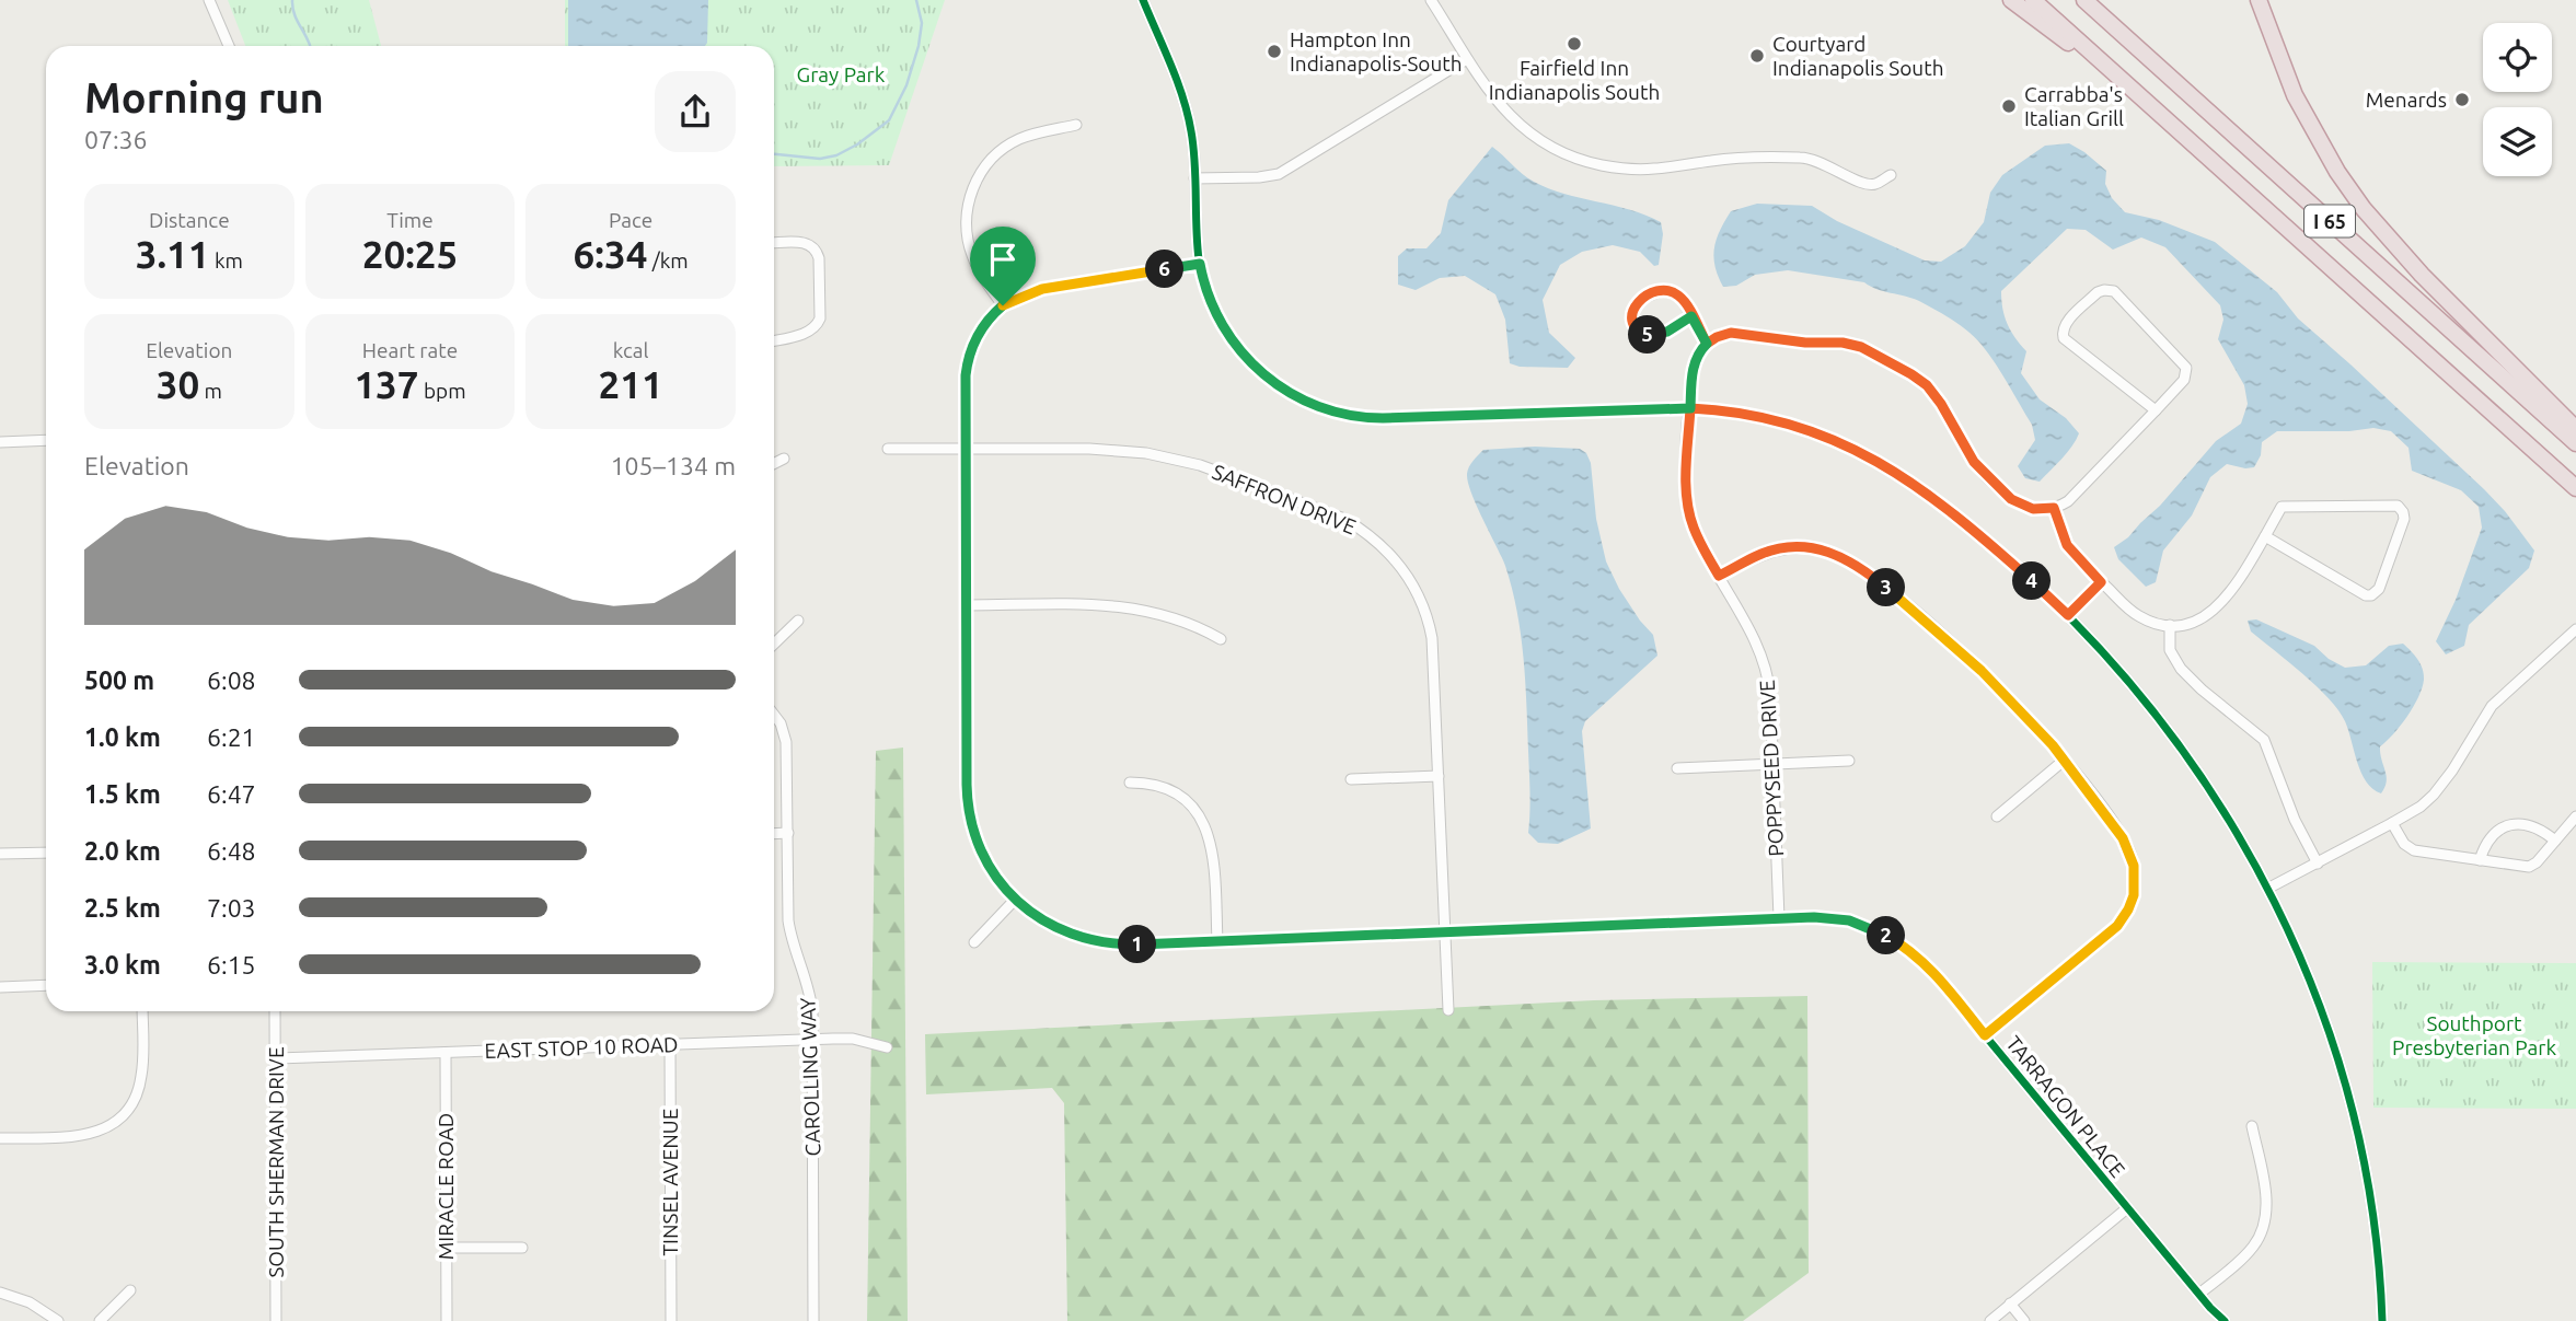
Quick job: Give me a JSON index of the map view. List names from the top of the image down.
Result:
{
  "streets": {
    "highway": ["I 65"],
    "street": [
      "SAFFRON DRIVE",
      "POPPYSEED DRIVE",
      "EAST STOP 10 ROAD",
      "CAROLLING WAY",
      "TARRAGON PLACE",
      "SOUTH SHERMAN DRIVE",
      "TINSEL AVENUE",
      "MIRACLE ROAD"
    ]
  },
  "crossings": [
    ["SAFFRON DRIVE", "TARRAGON PLACE"],
    ["POPPYSEED DRIVE", "TARRAGON PLACE"],
    ["EAST STOP 10 ROAD", "CAROLLING WAY"],
    ["EAST STOP 10 ROAD", "SOUTH SHERMAN DRIVE"],
    ["EAST STOP 10 ROAD", "TINSEL AVENUE"],
    ["EAST STOP 10 ROAD", "MIRACLE ROAD"]
  ],
  "parks": ["Gray Park", "Southport Presbyterian Park"],
  "places": [
    "Fairfield Inn Indianapolis South",
    "Hampton Inn Indianapolis-South",
    "Courtyard Indianapolis South",
    "Menards",
    "Carrabba's Italian Grill"
  ],
  "page": {
    "heading": ["Morning run", "07:36"],
    "stats": [
      ["Distance", "3.11 km"],
      ["Time", "20:25"],
      ["Pace", "6:34 /km"],
      ["Elevation", "30 m"],
      ["Heart rate", "137 bpm"],
      ["kcal", "211"]
    ],
    "pins": [
      "6",
      "5",
      "4",
      "3",
      "2",
      "1"
    ],
    "chart": ["Elevation", "105–134 m"],
    "list": [
      {
        "name": "500 m",
        "note": "6:08"
      },
      {
        "name": "1.0 km",
        "note": "6:21"
      },
      {
        "name": "1.5 km",
        "note": "6:47"
      },
      {
        "name": "2.0 km",
        "note": "6:48"
      },
      {
        "name": "2.5 km",
        "note": "7:03"
      },
      {
        "name": "3.0 km",
        "note": "6:15"
      }
    ]
  }
}
